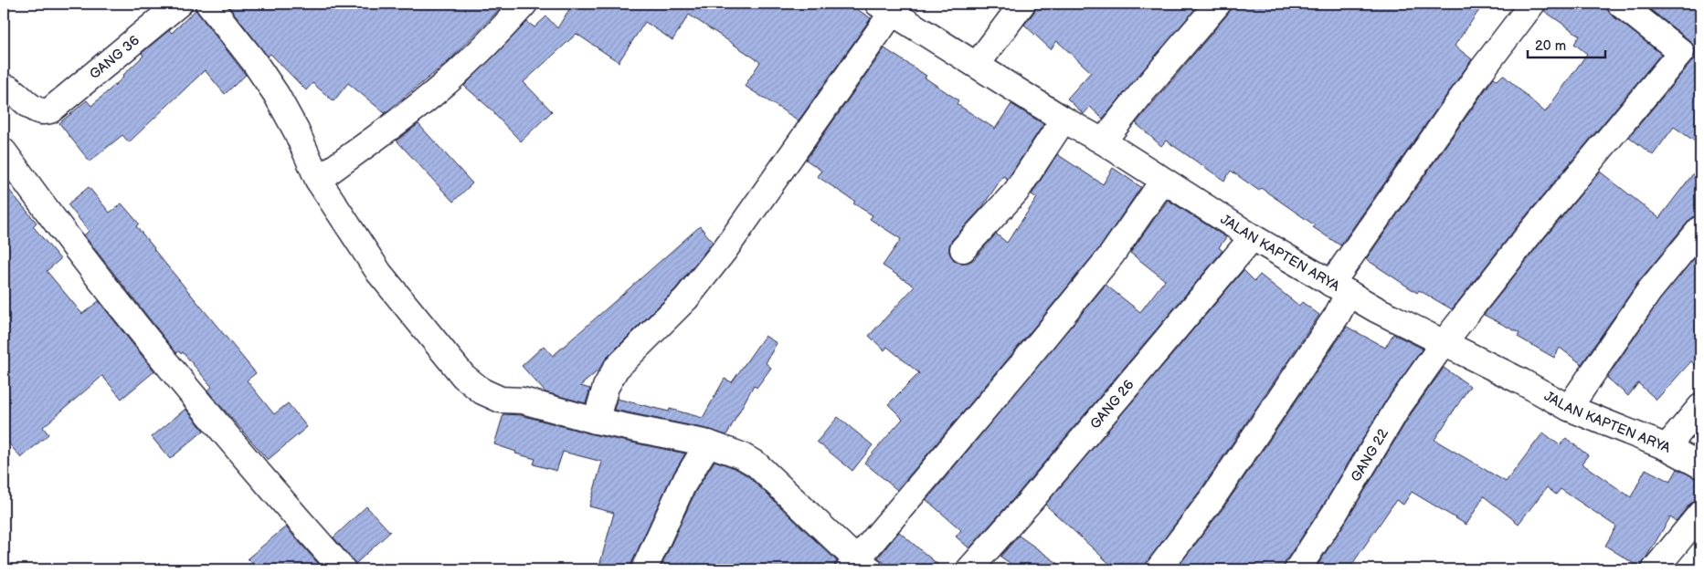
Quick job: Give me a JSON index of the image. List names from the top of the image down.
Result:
{
  "streets": {
    "street": [
      "GANG 36",
      "JALAN KAPTEN ARYA",
      "GANG 26",
      "GANG 22"
    ]
  },
  "crossings": [
    ["JALAN KAPTEN ARYA", "GANG 26"],
    ["JALAN KAPTEN ARYA", "GANG 22"]
  ],
  "scale_bar": "20 m"
}
